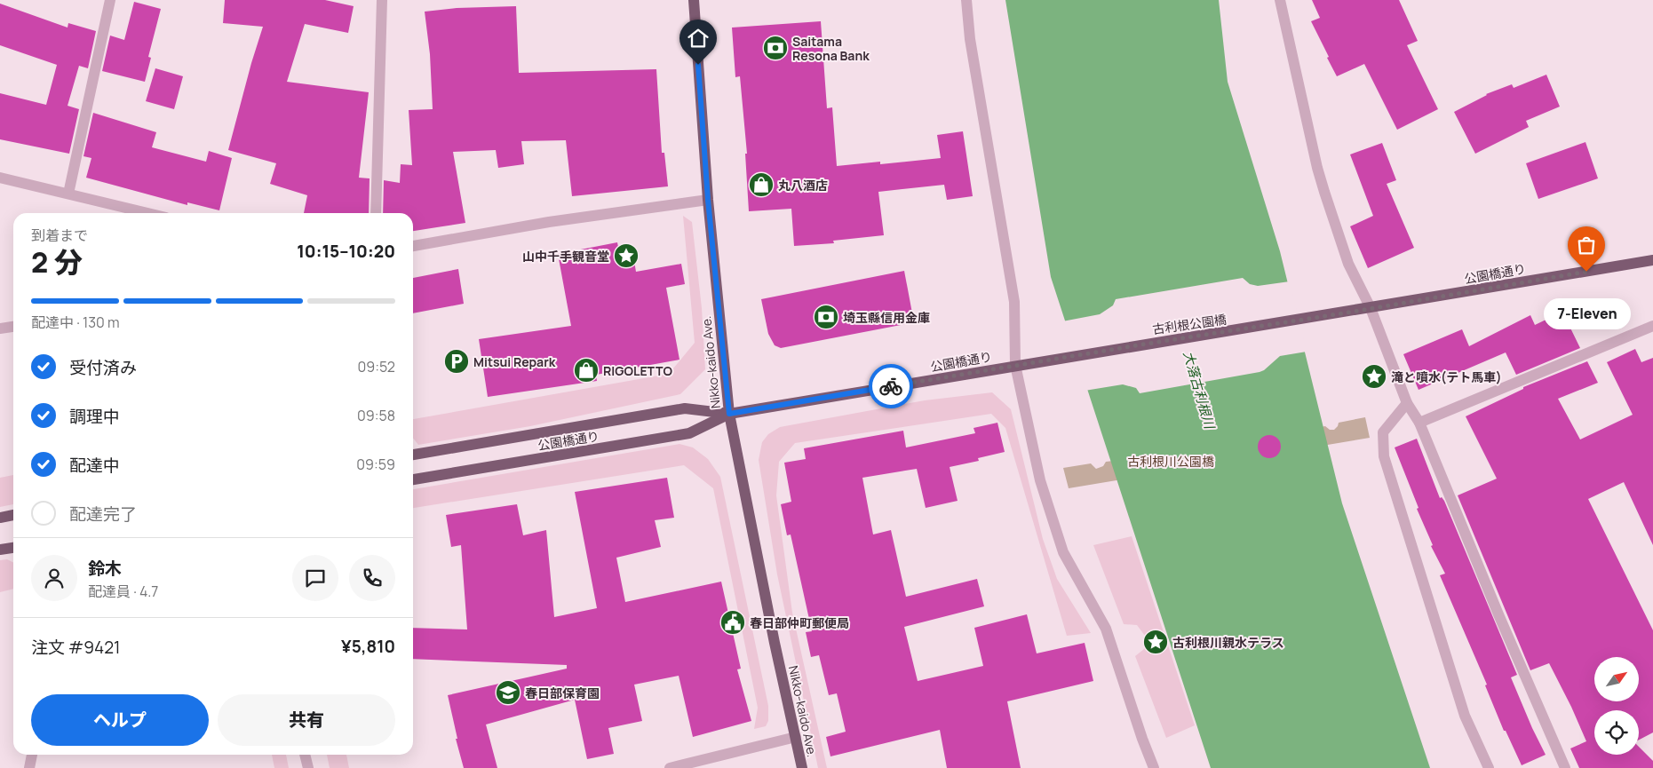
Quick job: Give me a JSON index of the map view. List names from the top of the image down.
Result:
{
  "streets": {
    "main road": ["公園橋通り", "古利根公園橋", "Nikko-kaido Ave."]
  },
  "crossings": [
    ["公園橋通り", "古利根公園橋"],
    ["公園橋通り", "Nikko-kaido Ave."]
  ],
  "water": ["大落古利根川"],
  "parks": ["古利根川公園橋"],
  "places": {
    "bank": ["Saitama Resona Bank", "埼玉縣信用金庫"],
    "shop": ["丸八酒店", "RIGOLETTO"],
    "place": ["山中千手観音堂", "滝と噴水(テト馬車)", "古利根川親水テラス"],
    "other": ["7-Eleven"],
    "parking": ["Mitsui Repark"],
    "public building": ["春日部仲町郵便局"],
    "school or university": ["春日部保育園"]
  },
  "north": "top right",
  "page": {
    "heading": ["2 分", "到着まで", "10:15–10:20"],
    "panel": [
      "鈴木",
      "配達員 · 4.7",
      "注文 #9421",
      "¥5,810"
    ],
    "bar": "配達中 · 130 m",
    "bubble": "7-Eleven",
    "list": [
      ["受付済み", "09:52"],
      ["調理中", "09:58"],
      ["配達中", "09:59"],
      "配達完了"
    ],
    "buttons": ["ヘルプ", "共有"]
  }
}
